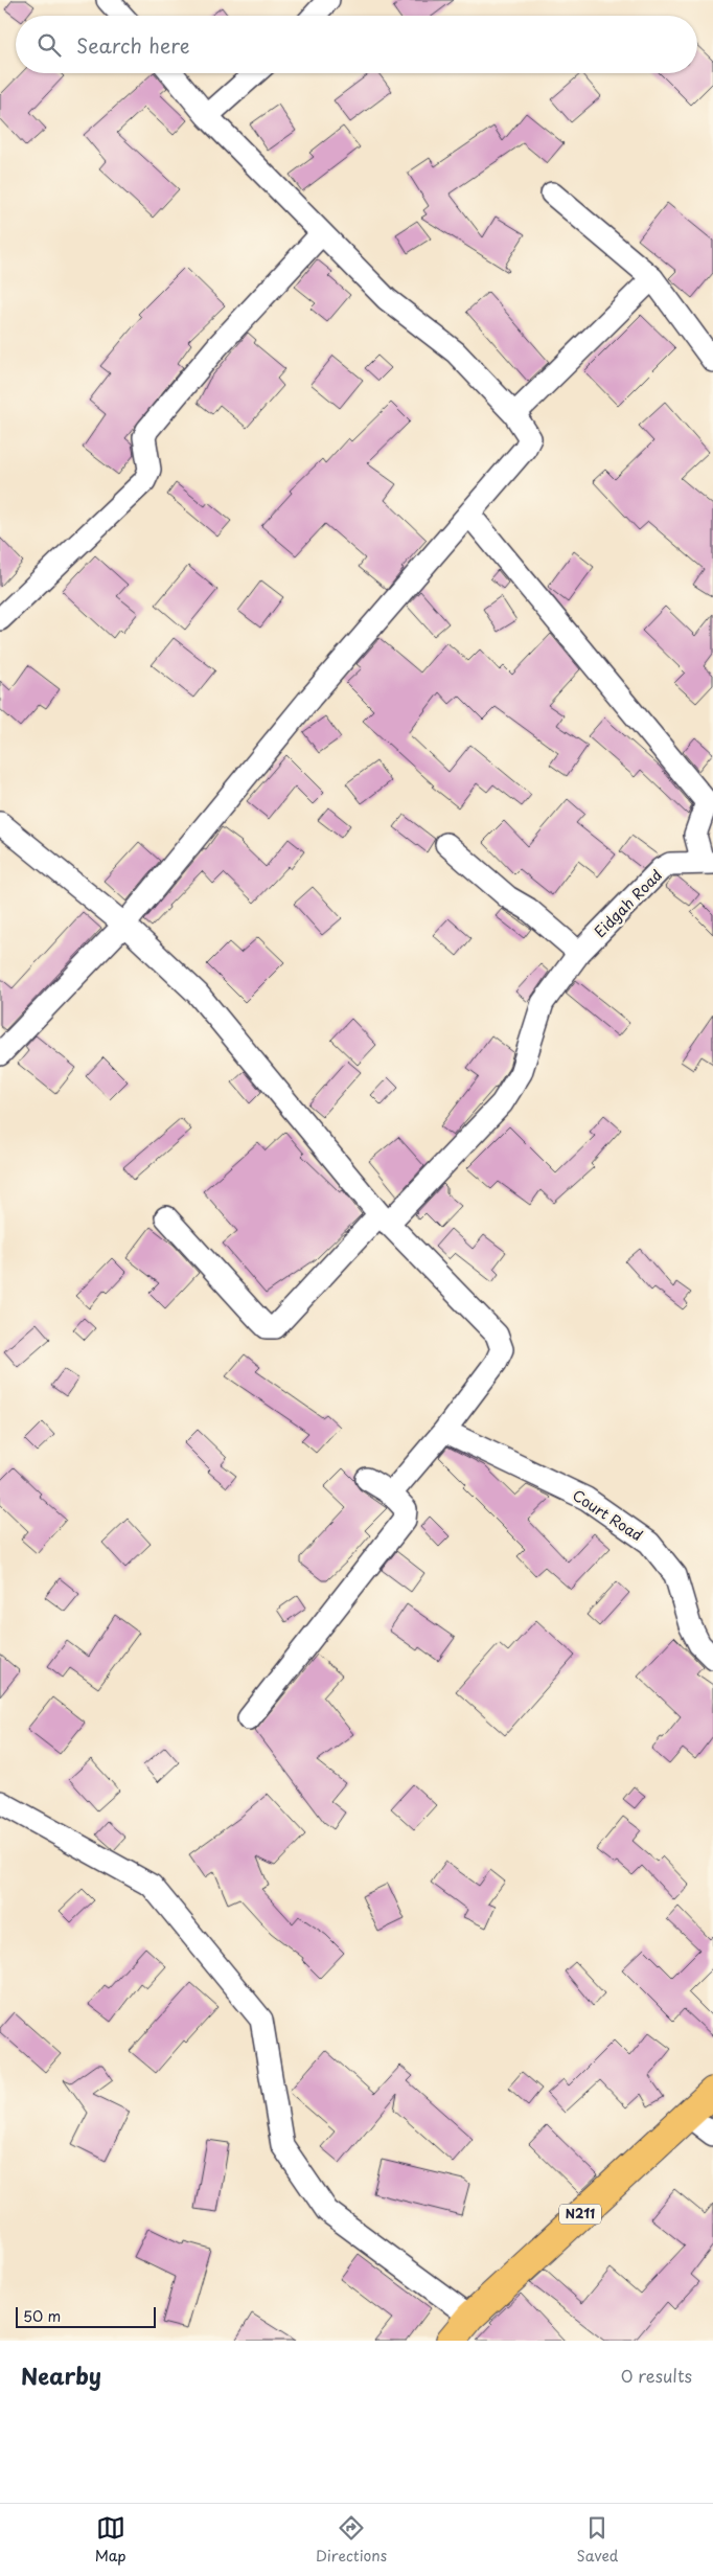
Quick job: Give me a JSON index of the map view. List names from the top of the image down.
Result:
{
  "streets": {
    "highway": ["N211"],
    "street": ["Eidgah Road", "Court Road"]
  },
  "scale_bar": "50 m",
  "page": {
    "search": "Search here",
    "scale": "50 m",
    "heading": ["Nearby", "0 results"],
    "nav": ["Map", "Directions", "Saved"]
  }
}
